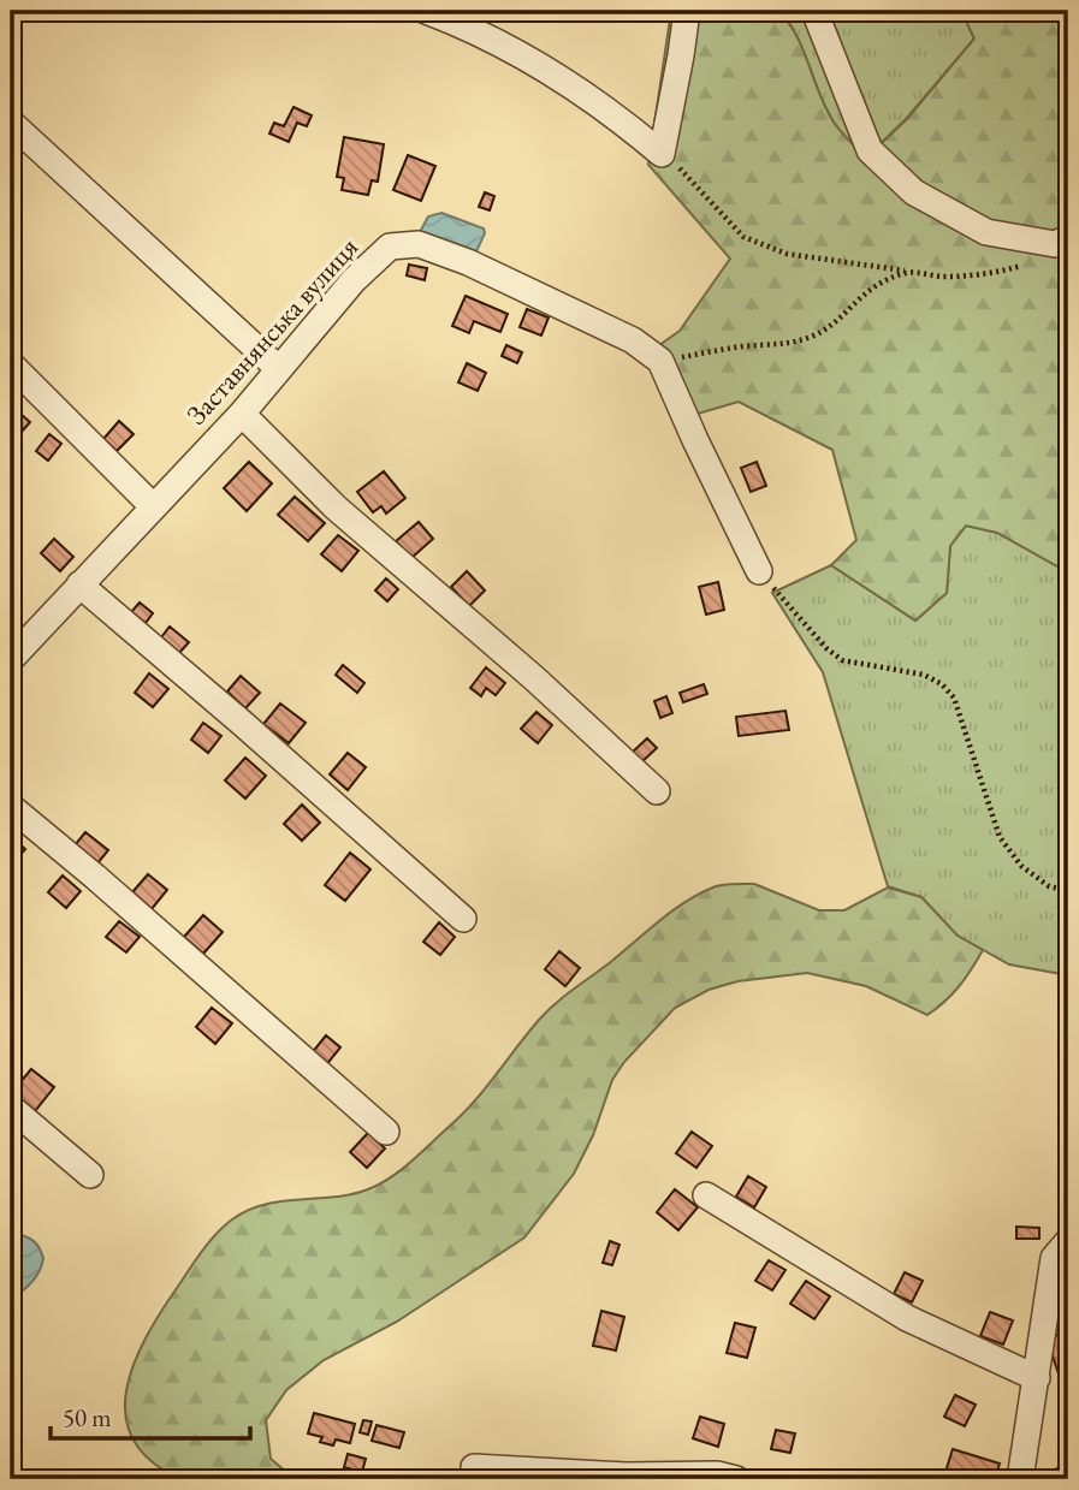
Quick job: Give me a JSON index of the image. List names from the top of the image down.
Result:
{
  "streets": {
    "street": ["Заставнянська вулиця"]
  },
  "scale_bar": "50 m"
}
